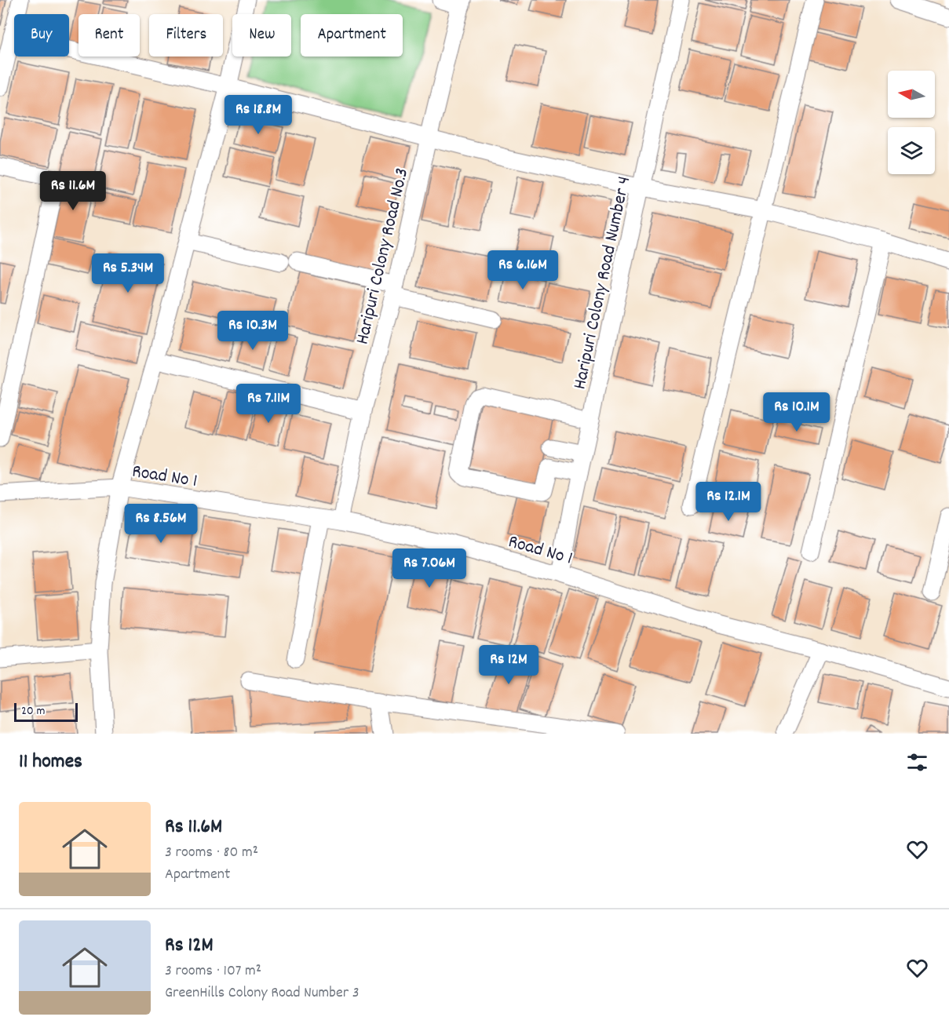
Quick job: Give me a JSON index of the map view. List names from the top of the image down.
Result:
{
  "streets": {
    "street": ["Haripuri Colony Road No.3", "Haripuri Colony Road Number 4", "Road No 1"]
  },
  "crossings": [
    ["Haripuri Colony Road No.3", "Road No 1"],
    ["Haripuri Colony Road Number 4", "Road No 1"]
  ],
  "scale_bar": "20 m",
  "north": "left",
  "page": {
    "chip": [
      "Buy",
      "Rent",
      "Filters",
      "New",
      "Apartment"
    ],
    "price": [
      "Rs 18.8M",
      "Rs 11.6M",
      "Rs 6.16M",
      "Rs 5.34M",
      "Rs 10.3M",
      "Rs 7.11M",
      "Rs 10.1M",
      "Rs 12.1M",
      "Rs 8.56M",
      "Rs 7.06M",
      "Rs 12M"
    ],
    "scale": "20 m",
    "heading": "11 homes",
    "list": [
      {
        "name": "Rs 11.6M",
        "note": "3 rooms · 80 m² · Apartment"
      },
      {
        "name": "Rs 12M",
        "note": "3 rooms · 107 m² · GreenHills Colony Road Number 3"
      }
    ]
  }
}
